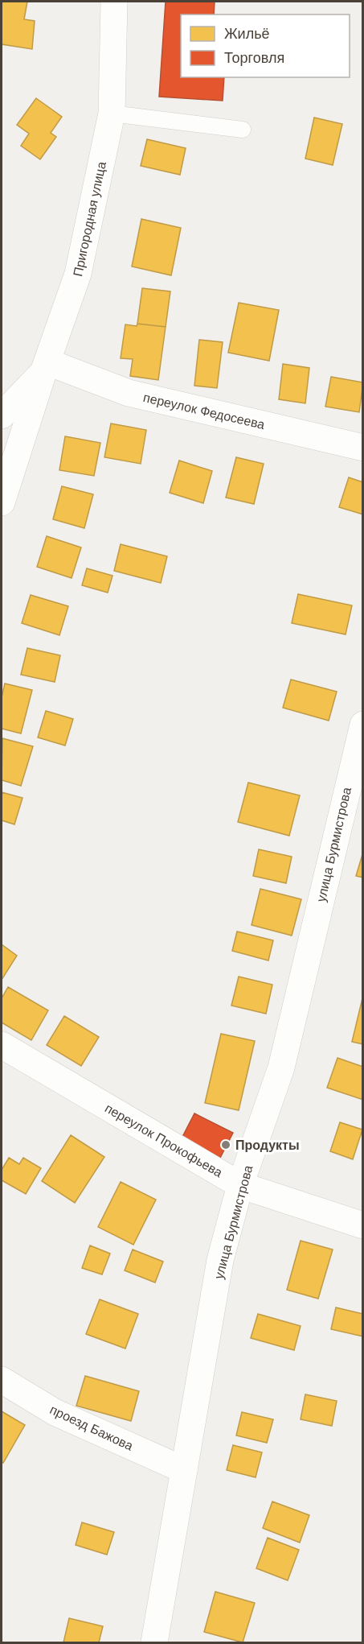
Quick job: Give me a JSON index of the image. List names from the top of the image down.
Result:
{
  "streets": {
    "street": [
      "Пригородная улица",
      "переулок Федосеева",
      "улица Бурмистрова",
      "переулок Прокофьева",
      "проезд Бажова"
    ]
  },
  "crossings": [
    ["Пригородная улица", "переулок Федосеева"],
    ["улица Бурмистрова", "переулок Прокофьева"],
    ["улица Бурмистрова", "проезд Бажова"]
  ],
  "places": ["Продукты"],
  "legend": ["Жильё", "Торговля"]
}
